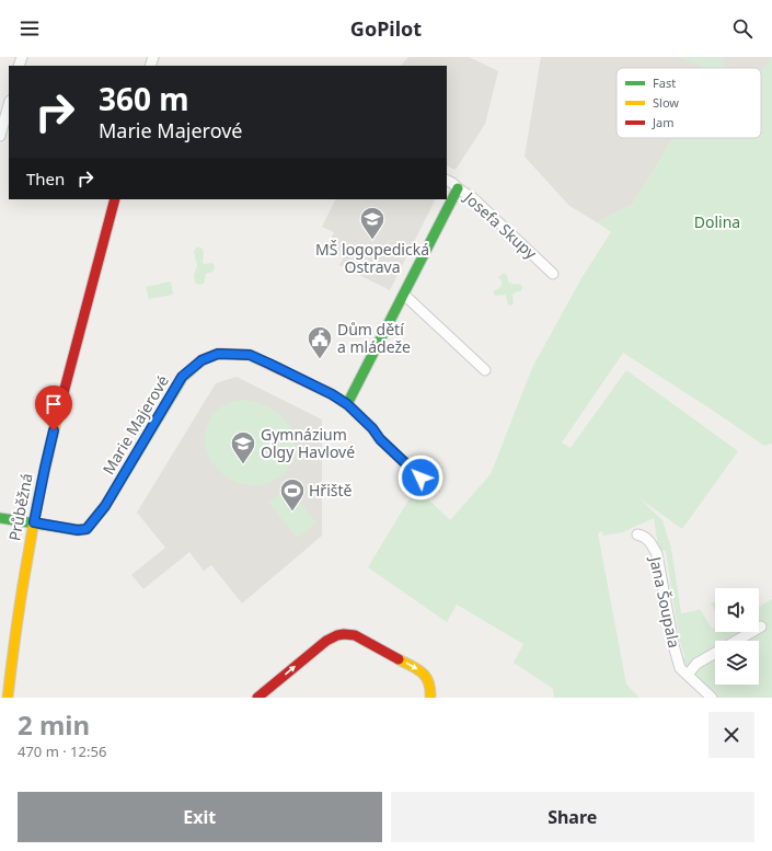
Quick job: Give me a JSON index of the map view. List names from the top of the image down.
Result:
{
  "streets": {
    "street": [
      "Josefa Skupy",
      "Marie Majerové",
      "Průběžná",
      "Jana Šoupala"
    ]
  },
  "crossings": [
    ["Marie Majerové", "Průběžná"]
  ],
  "parks": ["Dolina"],
  "places": {
    "school or university": ["MŠ logopedická Ostrava", "Gymnázium Olgy Havlové"],
    "public building": ["Dům dětí a mládeže"],
    "sports": ["Hřiště"]
  },
  "legend": ["Fast", "Slow", "Jam"],
  "page": {
    "header": "GoPilot",
    "turn": ["360 m", "Marie Majerové"],
    "then": "Then",
    "heading": ["2 min", "470 m · 12:56"],
    "buttons": ["Exit", "Share"]
  }
}
